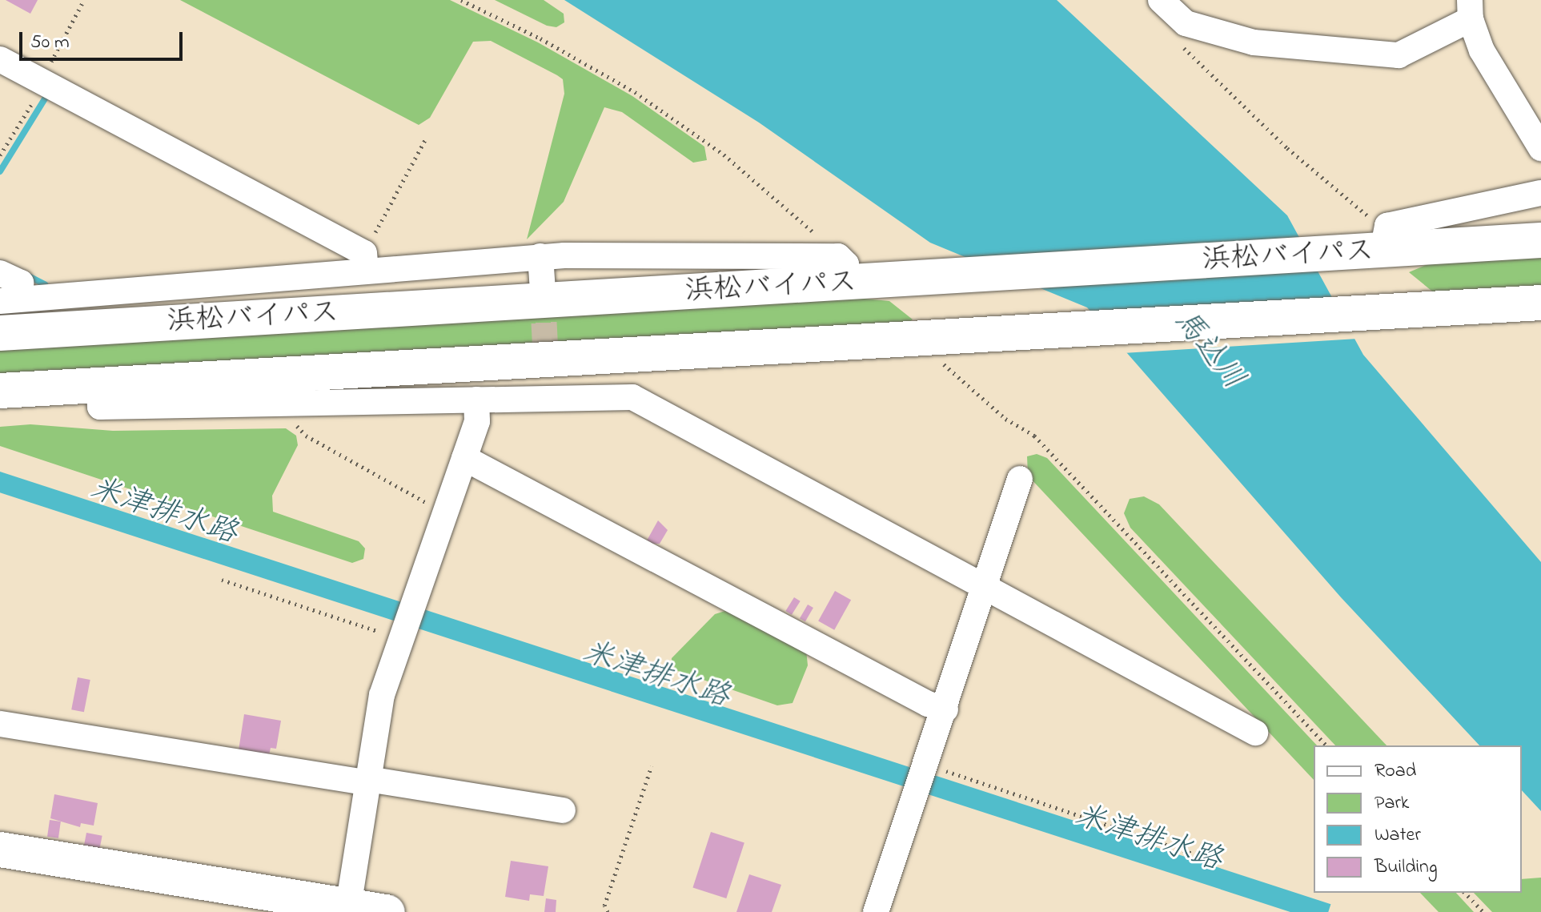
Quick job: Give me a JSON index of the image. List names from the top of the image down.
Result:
{
  "streets": {
    "main road": ["浜松バイパス"]
  },
  "water": ["馬込川", "米津排水路"],
  "legend": [
    "Road",
    "Park",
    "Water",
    "Building"
  ],
  "scale_bar": "50 m"
}
